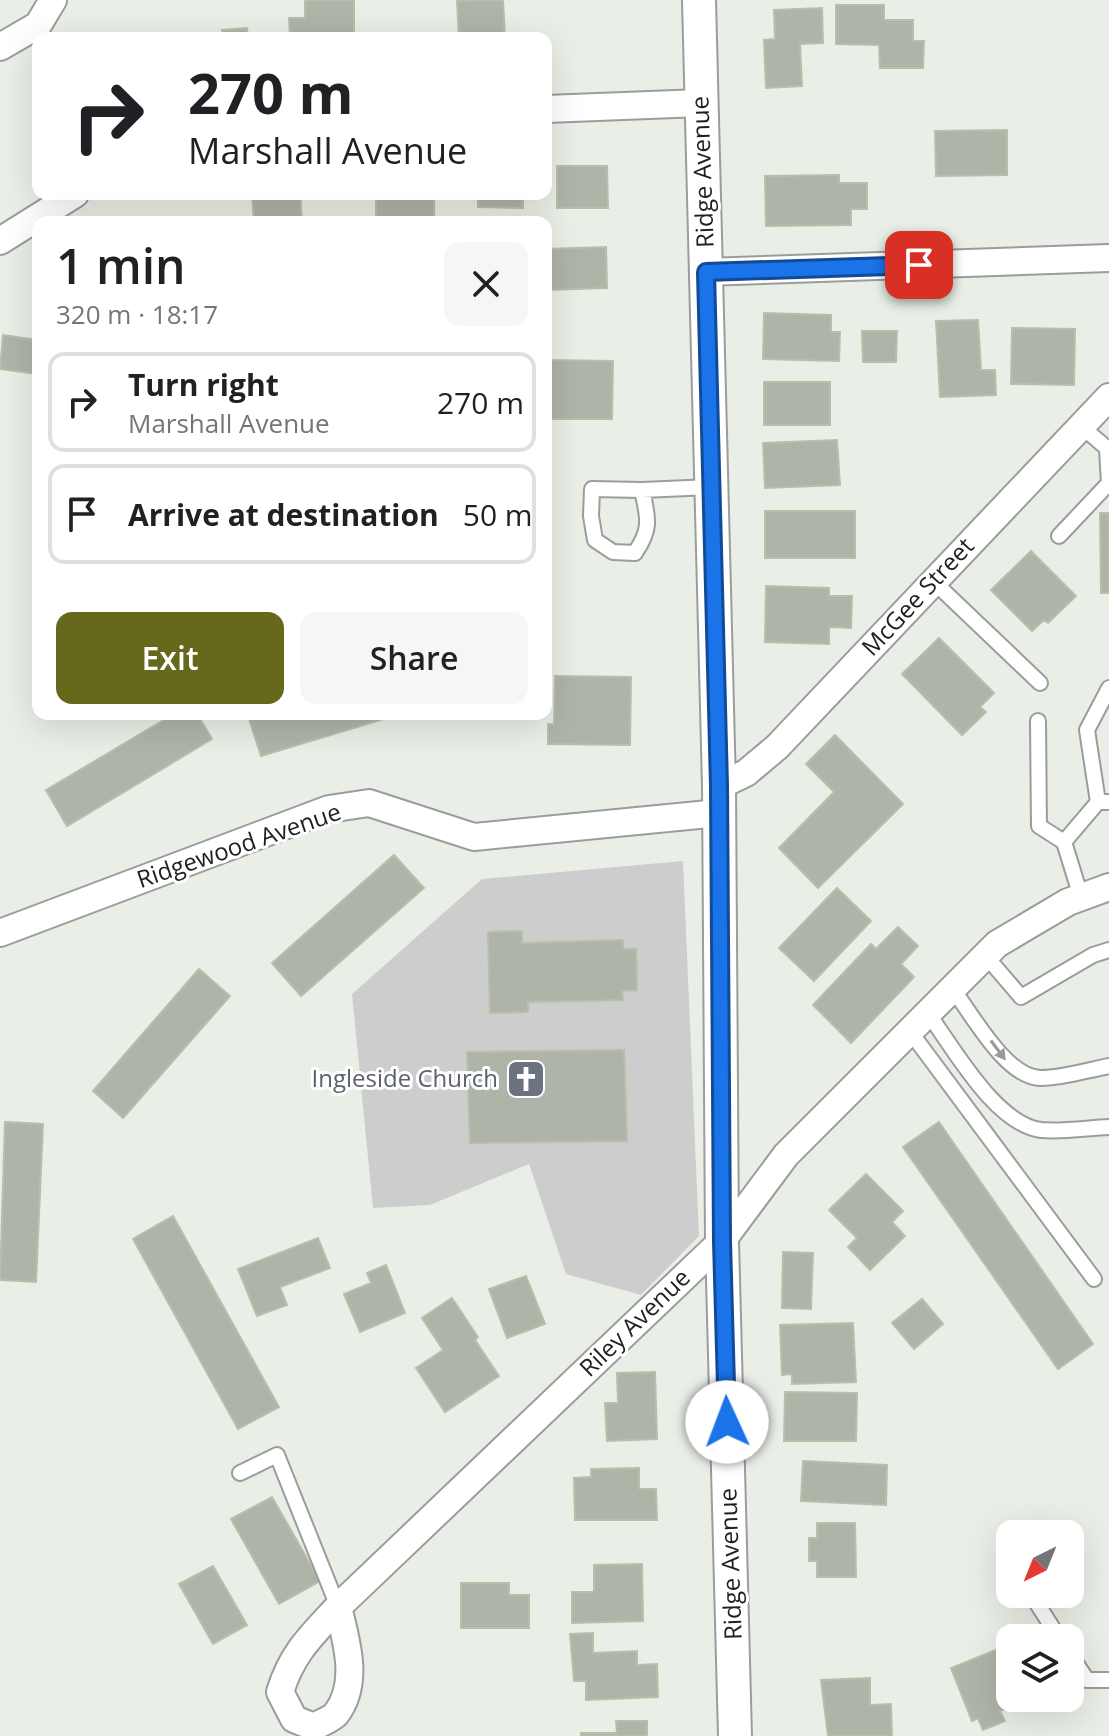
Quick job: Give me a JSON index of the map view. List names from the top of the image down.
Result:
{
  "streets": {
    "street": [
      "Ridge Avenue",
      "McGee Street",
      "Ridgewood Avenue",
      "Riley Avenue"
    ]
  },
  "crossings": [
    ["Ridge Avenue", "McGee Street"],
    ["Ridge Avenue", "Ridgewood Avenue"],
    ["Ridge Avenue", "Riley Avenue"],
    ["McGee Street", "Ridgewood Avenue"]
  ],
  "places": {
    "church": ["Ingleside Church"]
  },
  "north": "bottom left",
  "page": {
    "turn": ["270 m", "Marshall Avenue"],
    "heading": ["1 min", "320 m · 18:17"],
    "list": [
      {
        "name": "Turn right",
        "note": "Marshall Avenue",
        "value": "270 m"
      },
      {
        "name": "Arrive at destination",
        "value": "50 m"
      }
    ],
    "buttons": ["Exit", "Share"]
  }
}
